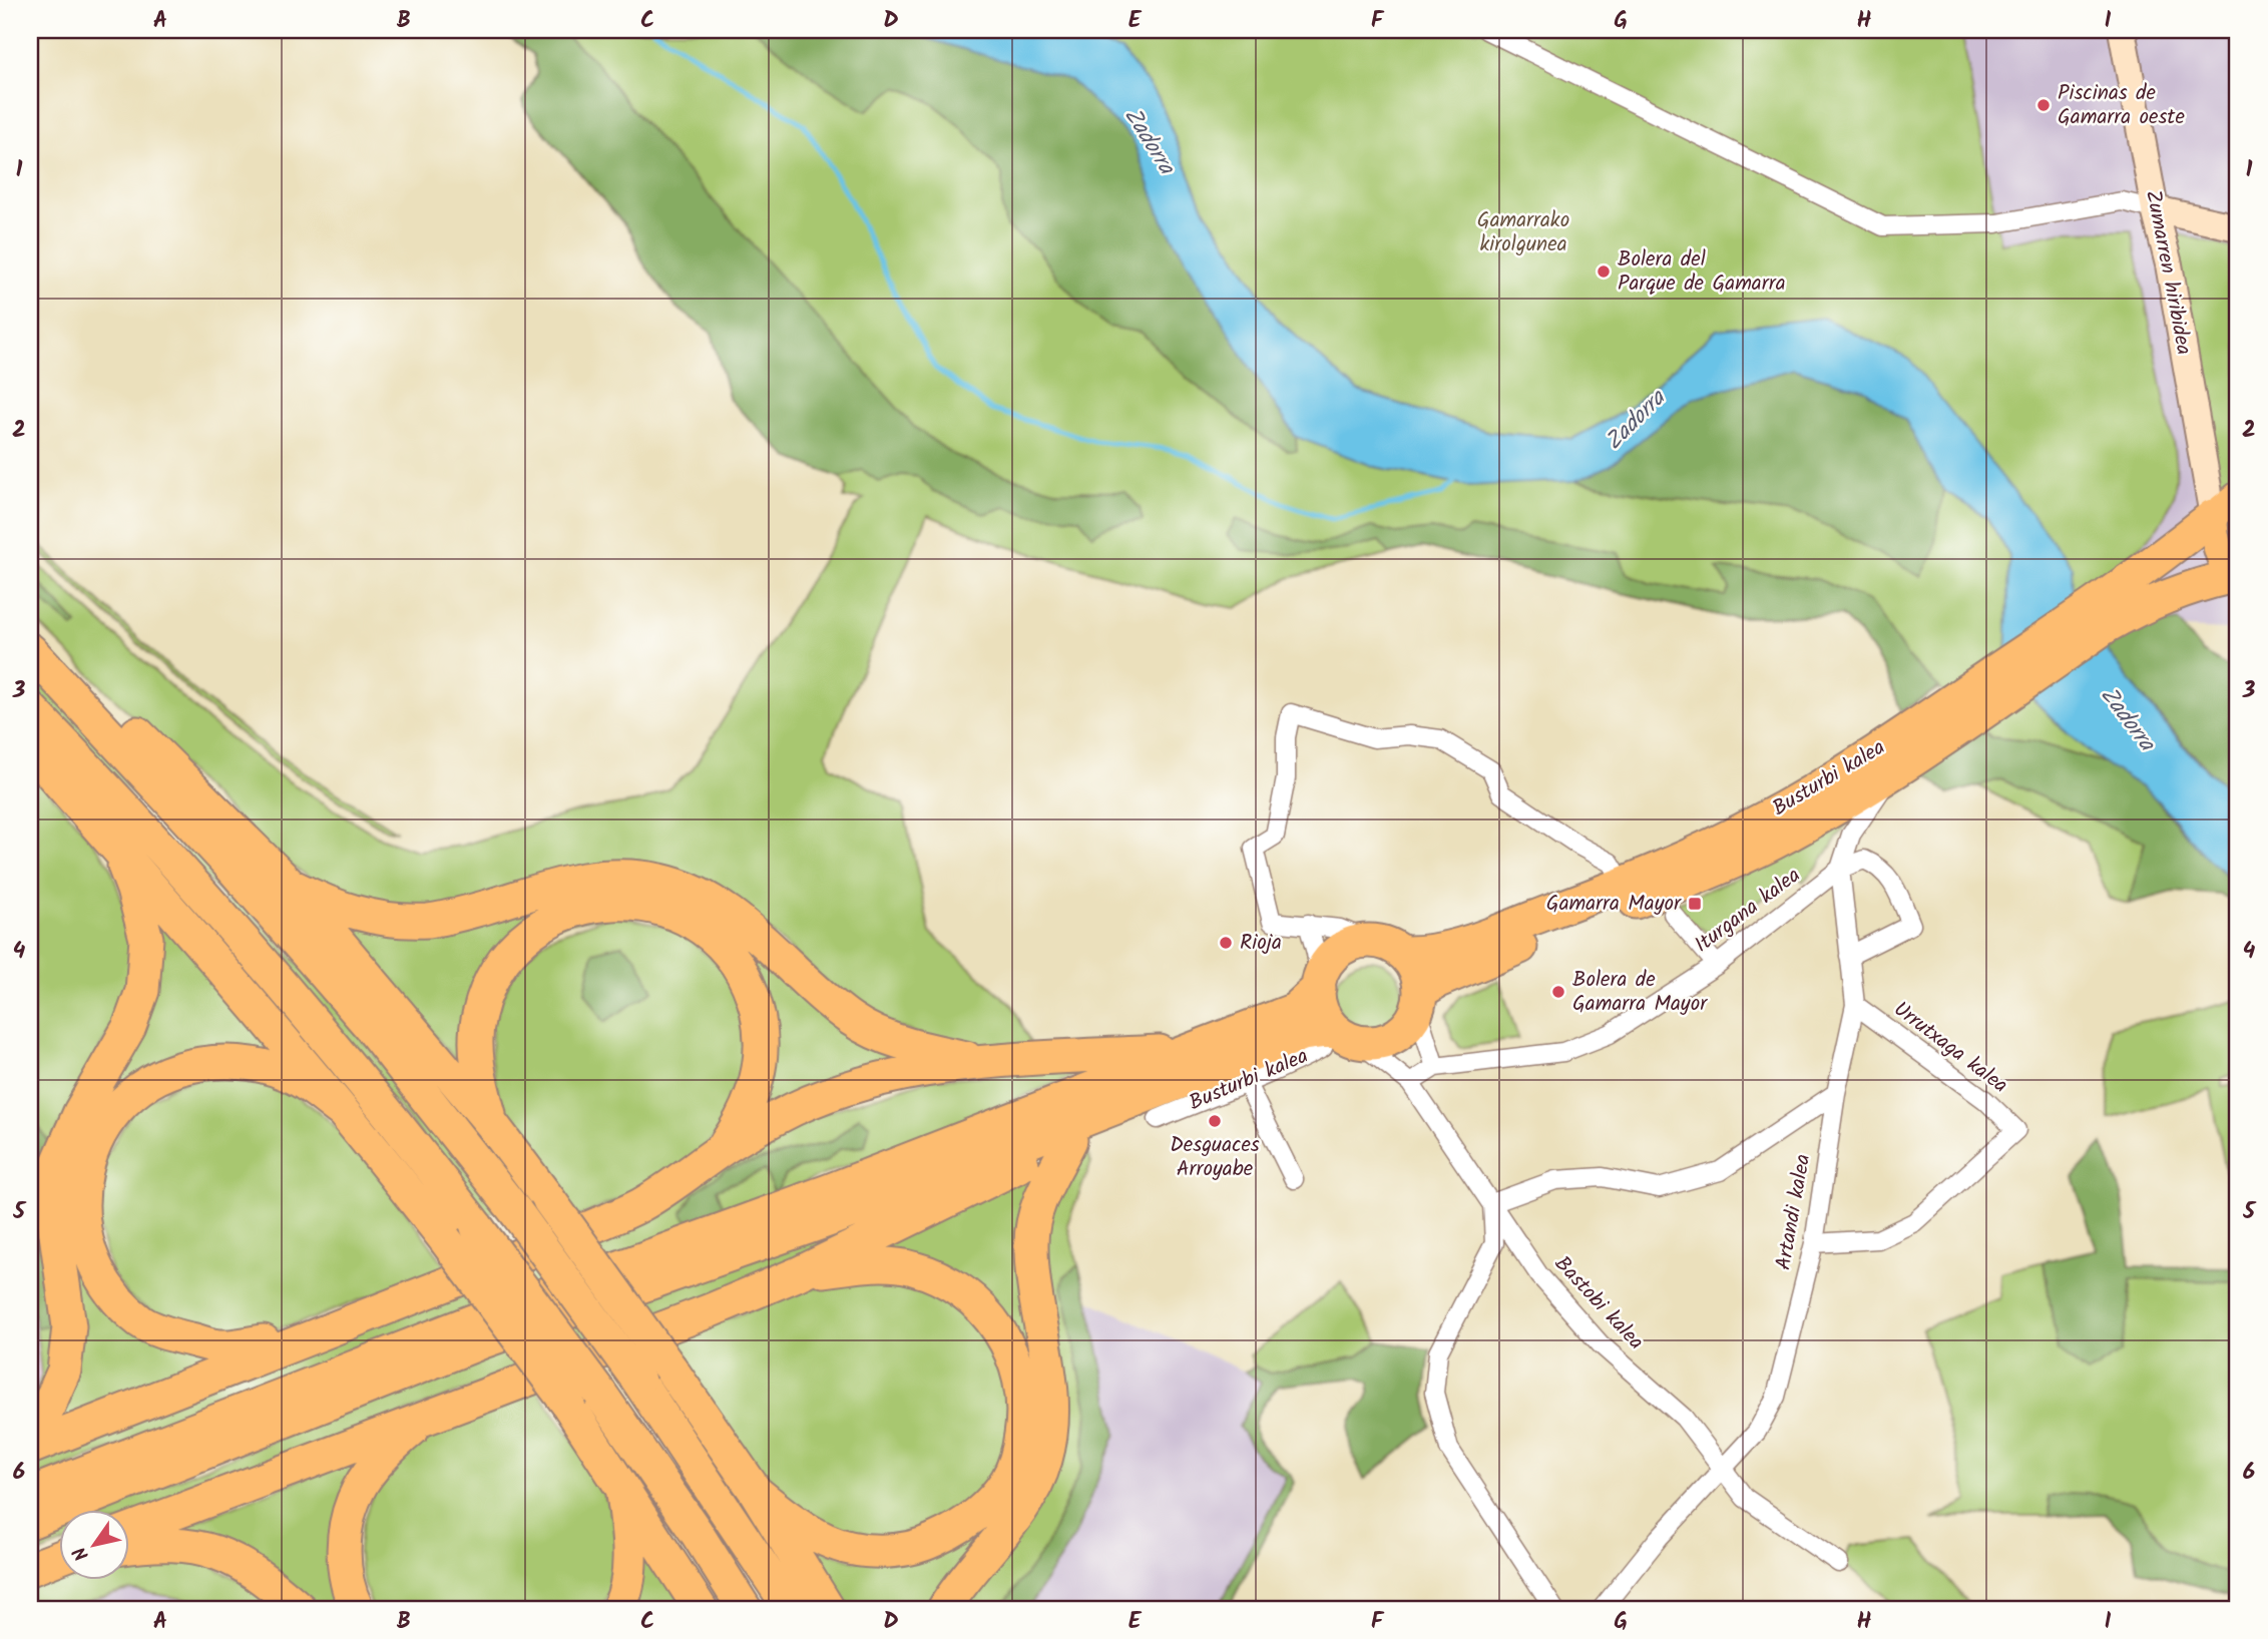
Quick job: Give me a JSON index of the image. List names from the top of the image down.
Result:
{
  "streets": {
    "highway": ["Busturbi kalea"],
    "street": [
      "Zumarren hiribidea",
      "Iturgana kalea",
      "Urrutxaga kalea",
      "Artandi kalea",
      "Bastobi kalea"
    ]
  },
  "crossings": [
    ["Zumarren hiribidea", "Busturbi kalea"],
    ["Busturbi kalea", "Artandi kalea"],
    ["Busturbi kalea", "Bastobi kalea"],
    ["Iturgana kalea", "Artandi kalea"],
    ["Iturgana kalea", "Bastobi kalea"],
    ["Urrutxaga kalea", "Artandi kalea"],
    ["Artandi kalea", "Bastobi kalea"]
  ],
  "water": ["Zadorra"],
  "parks": ["Gamarrako kirolgunea"],
  "places": {
    "other": [
      "Piscinas de Gamarra oeste",
      "Bolera del Parque de Gamarra",
      "Rioja",
      "Bolera de Gamarra Mayor",
      "Desguaces Arroyabe"
    ],
    "transit": ["Gamarra Mayor"]
  },
  "north": "bottom left",
  "grid": {
    "columns": [
      "A",
      "B",
      "C",
      "D",
      "E",
      "F",
      "G",
      "H",
      "I"
    ],
    "rows": [
      "1",
      "2",
      "3",
      "4",
      "5",
      "6"
    ]
  }
}
